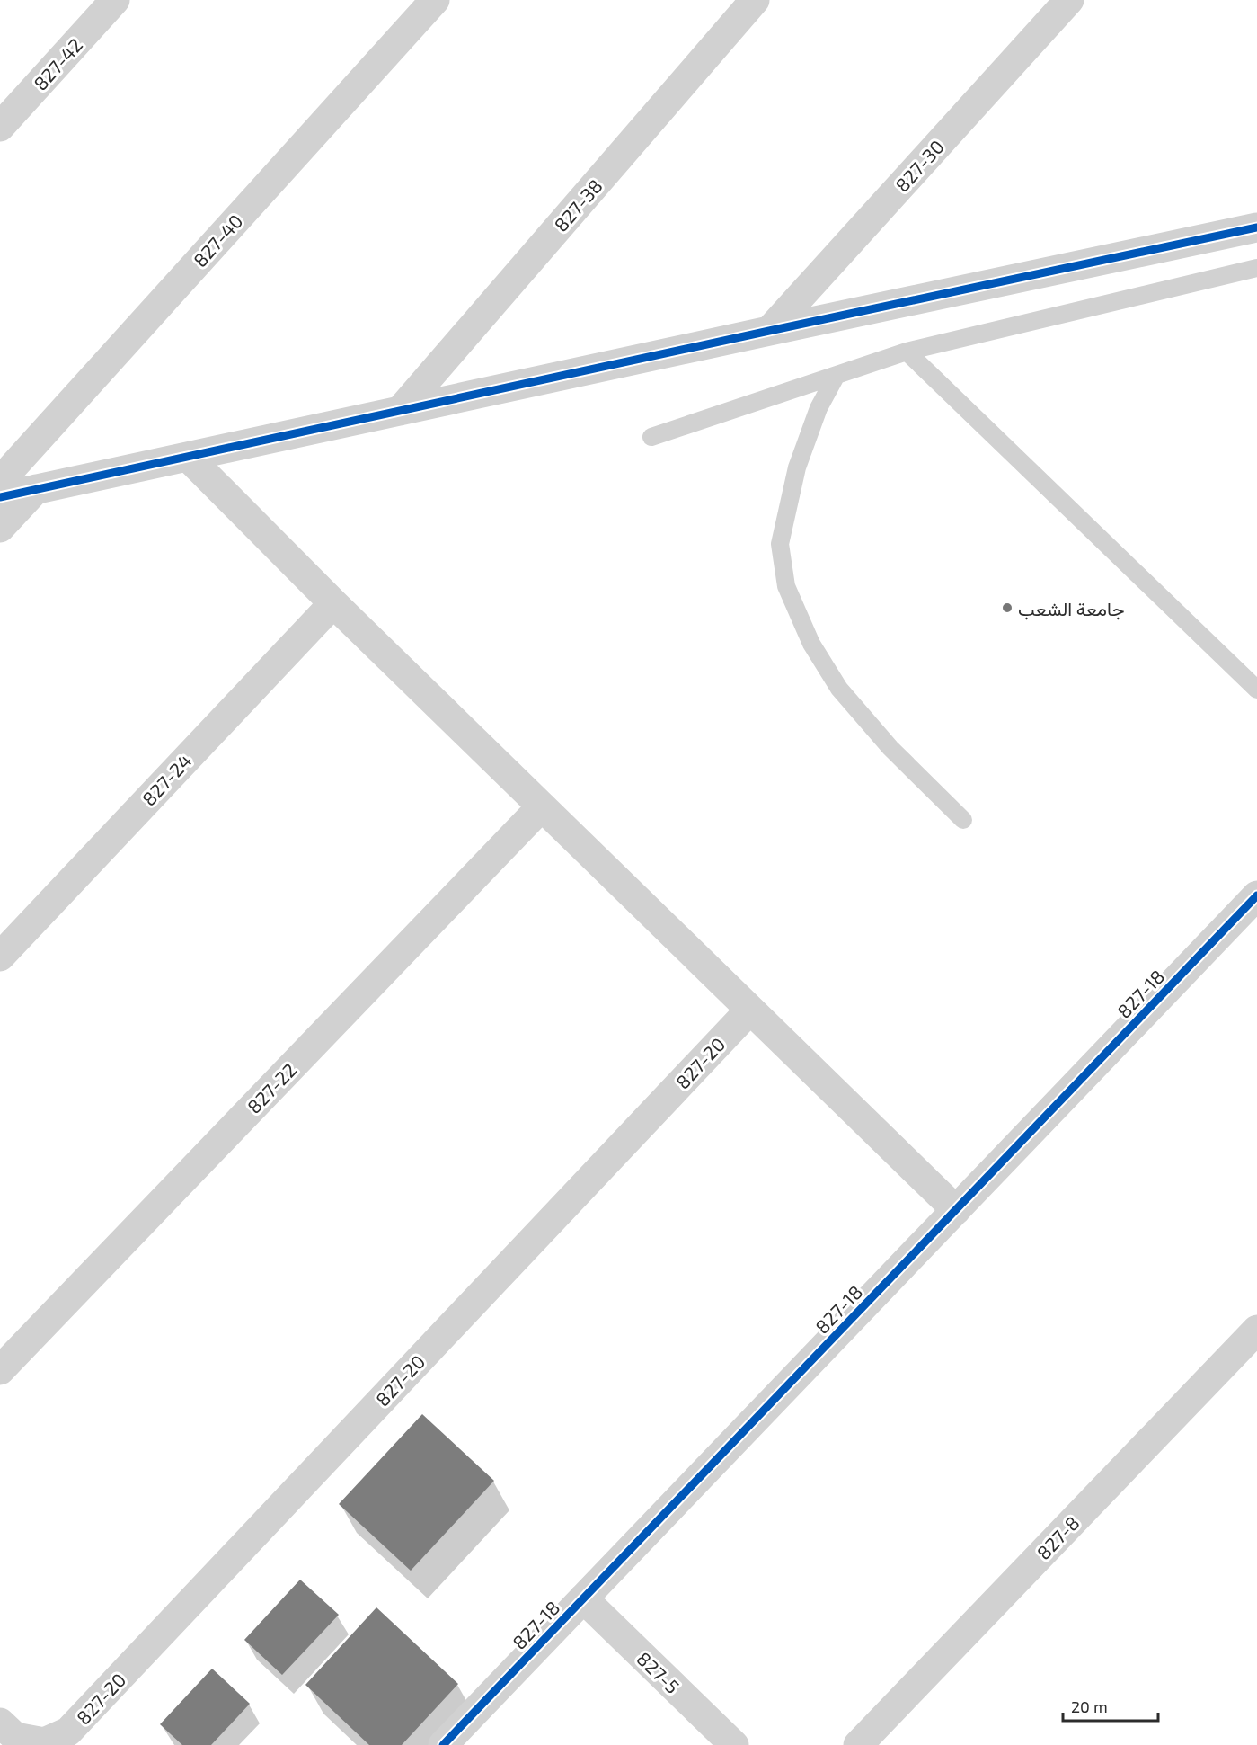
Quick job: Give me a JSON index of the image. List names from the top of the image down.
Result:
{
  "streets": {
    "street": [
      "827-42",
      "827-30",
      "827-38",
      "827-40",
      "827-24",
      "827-18",
      "827-20",
      "827-22",
      "827-8",
      "827-5"
    ]
  },
  "crossings": [
    ["827-18", "827-5"]
  ],
  "places": ["جامعة الشعب"],
  "scale_bar": "20 m"
}
